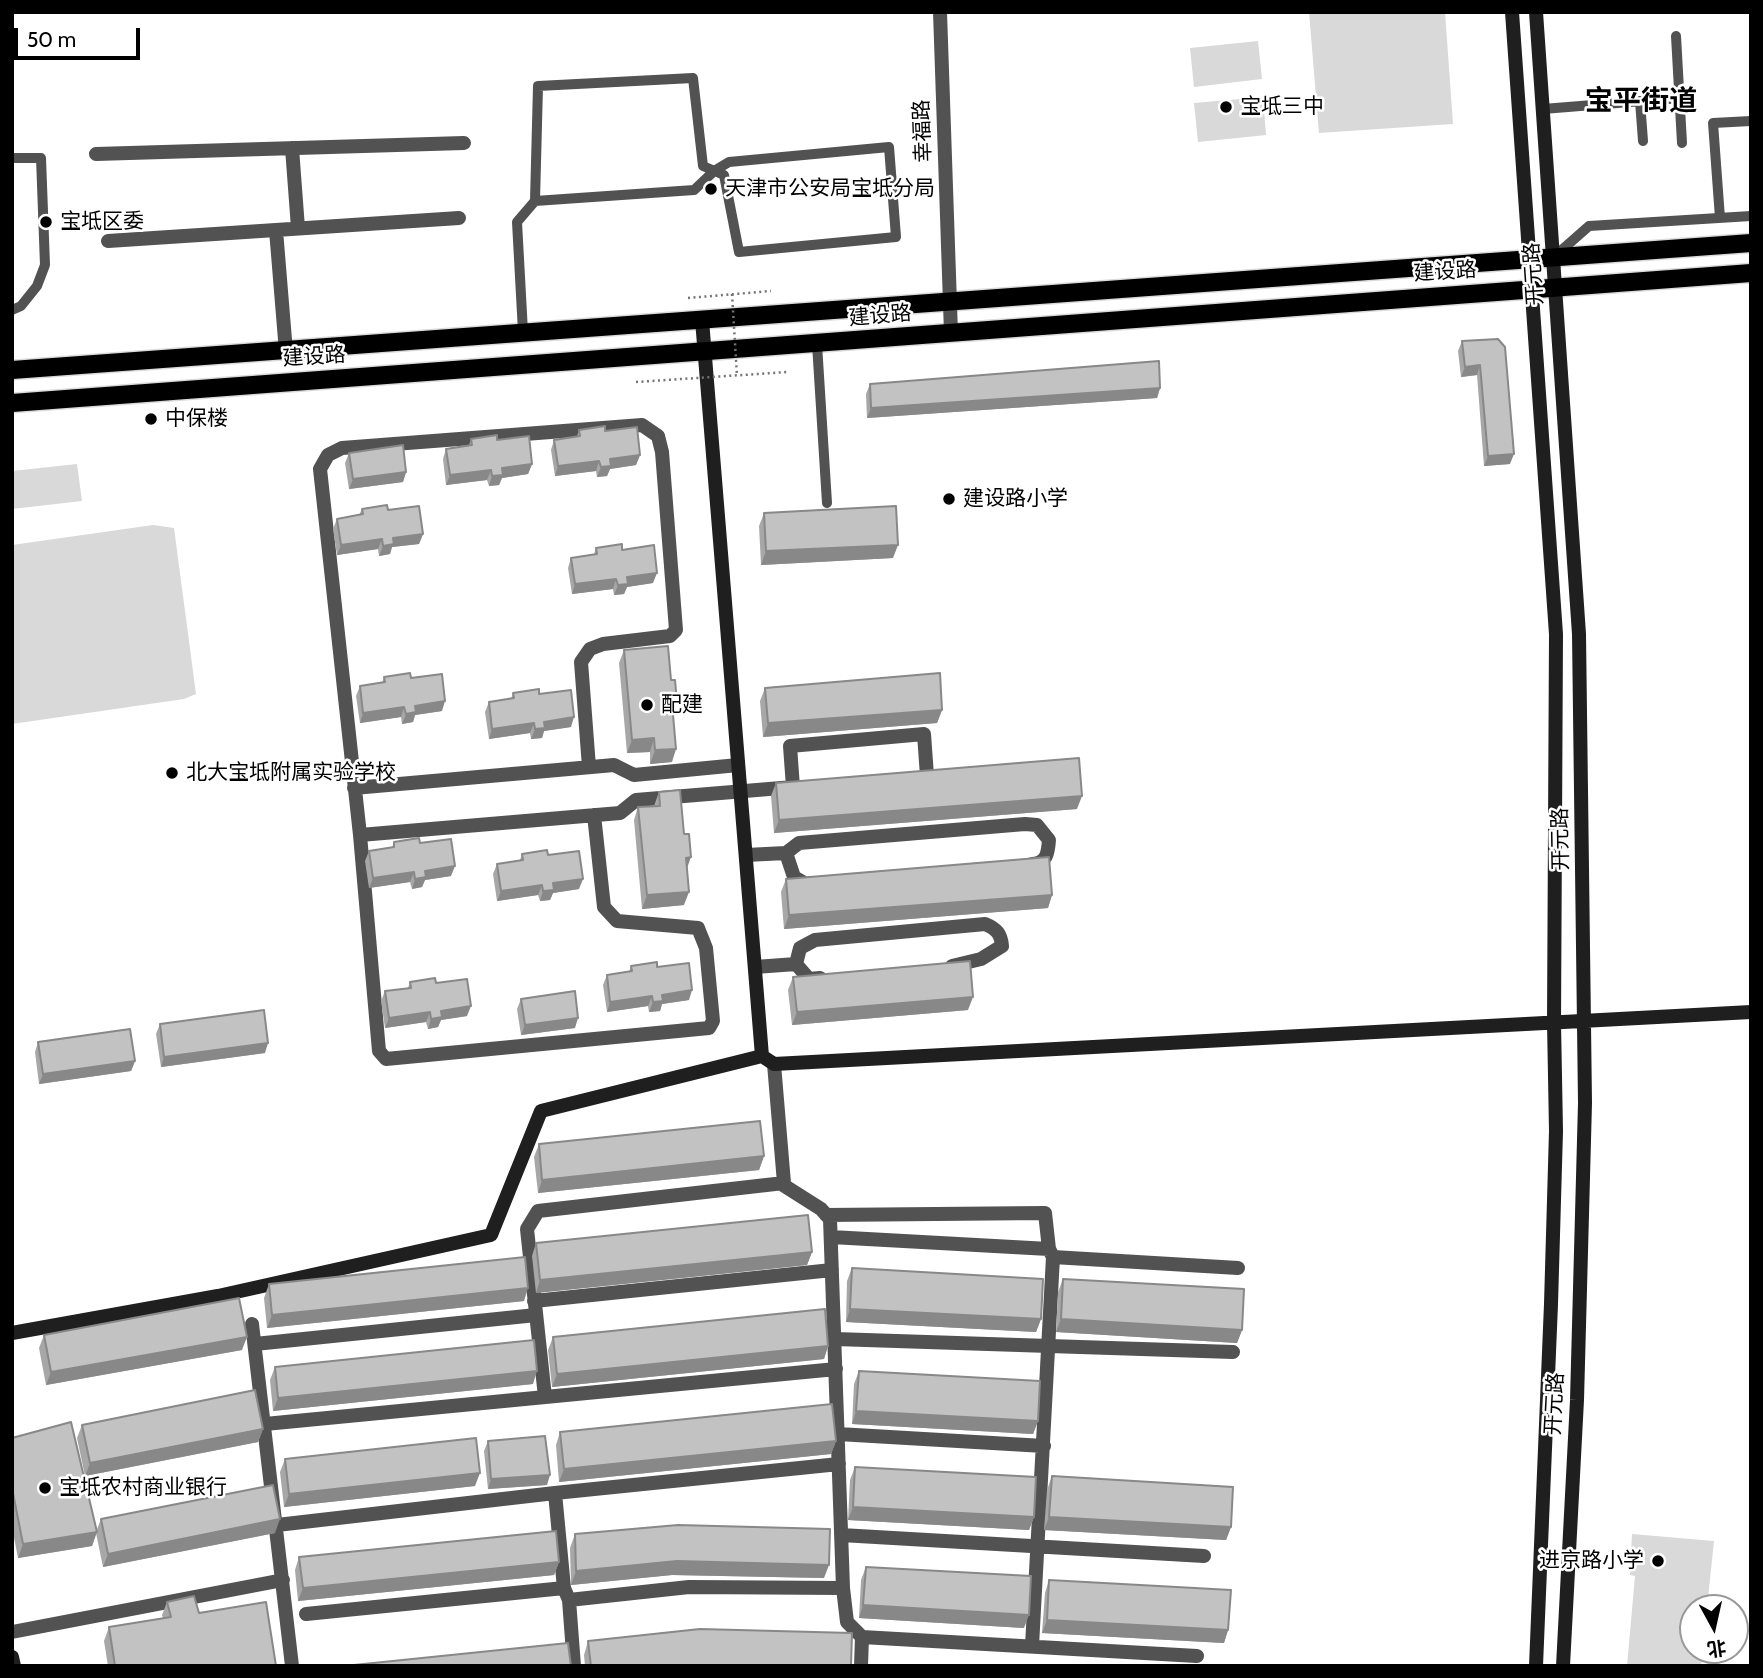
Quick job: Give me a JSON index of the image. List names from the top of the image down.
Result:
{
  "streets": {
    "main road": ["建设路", "开元路"],
    "street": ["幸福路"]
  },
  "crossings": [
    ["幸福路", "建设路"],
    ["建设路", "开元路"]
  ],
  "districts": ["宝平街道"],
  "places": [
    "宝坻三中",
    "天津市公安局宝坻分局",
    "宝坻区委",
    "中保楼",
    "建设路小学",
    "配建",
    "北大宝坻附属实验学校",
    "宝坻农村商业银行",
    "进京路小学"
  ],
  "scale_bar": "50 m",
  "north": "bottom"
}
